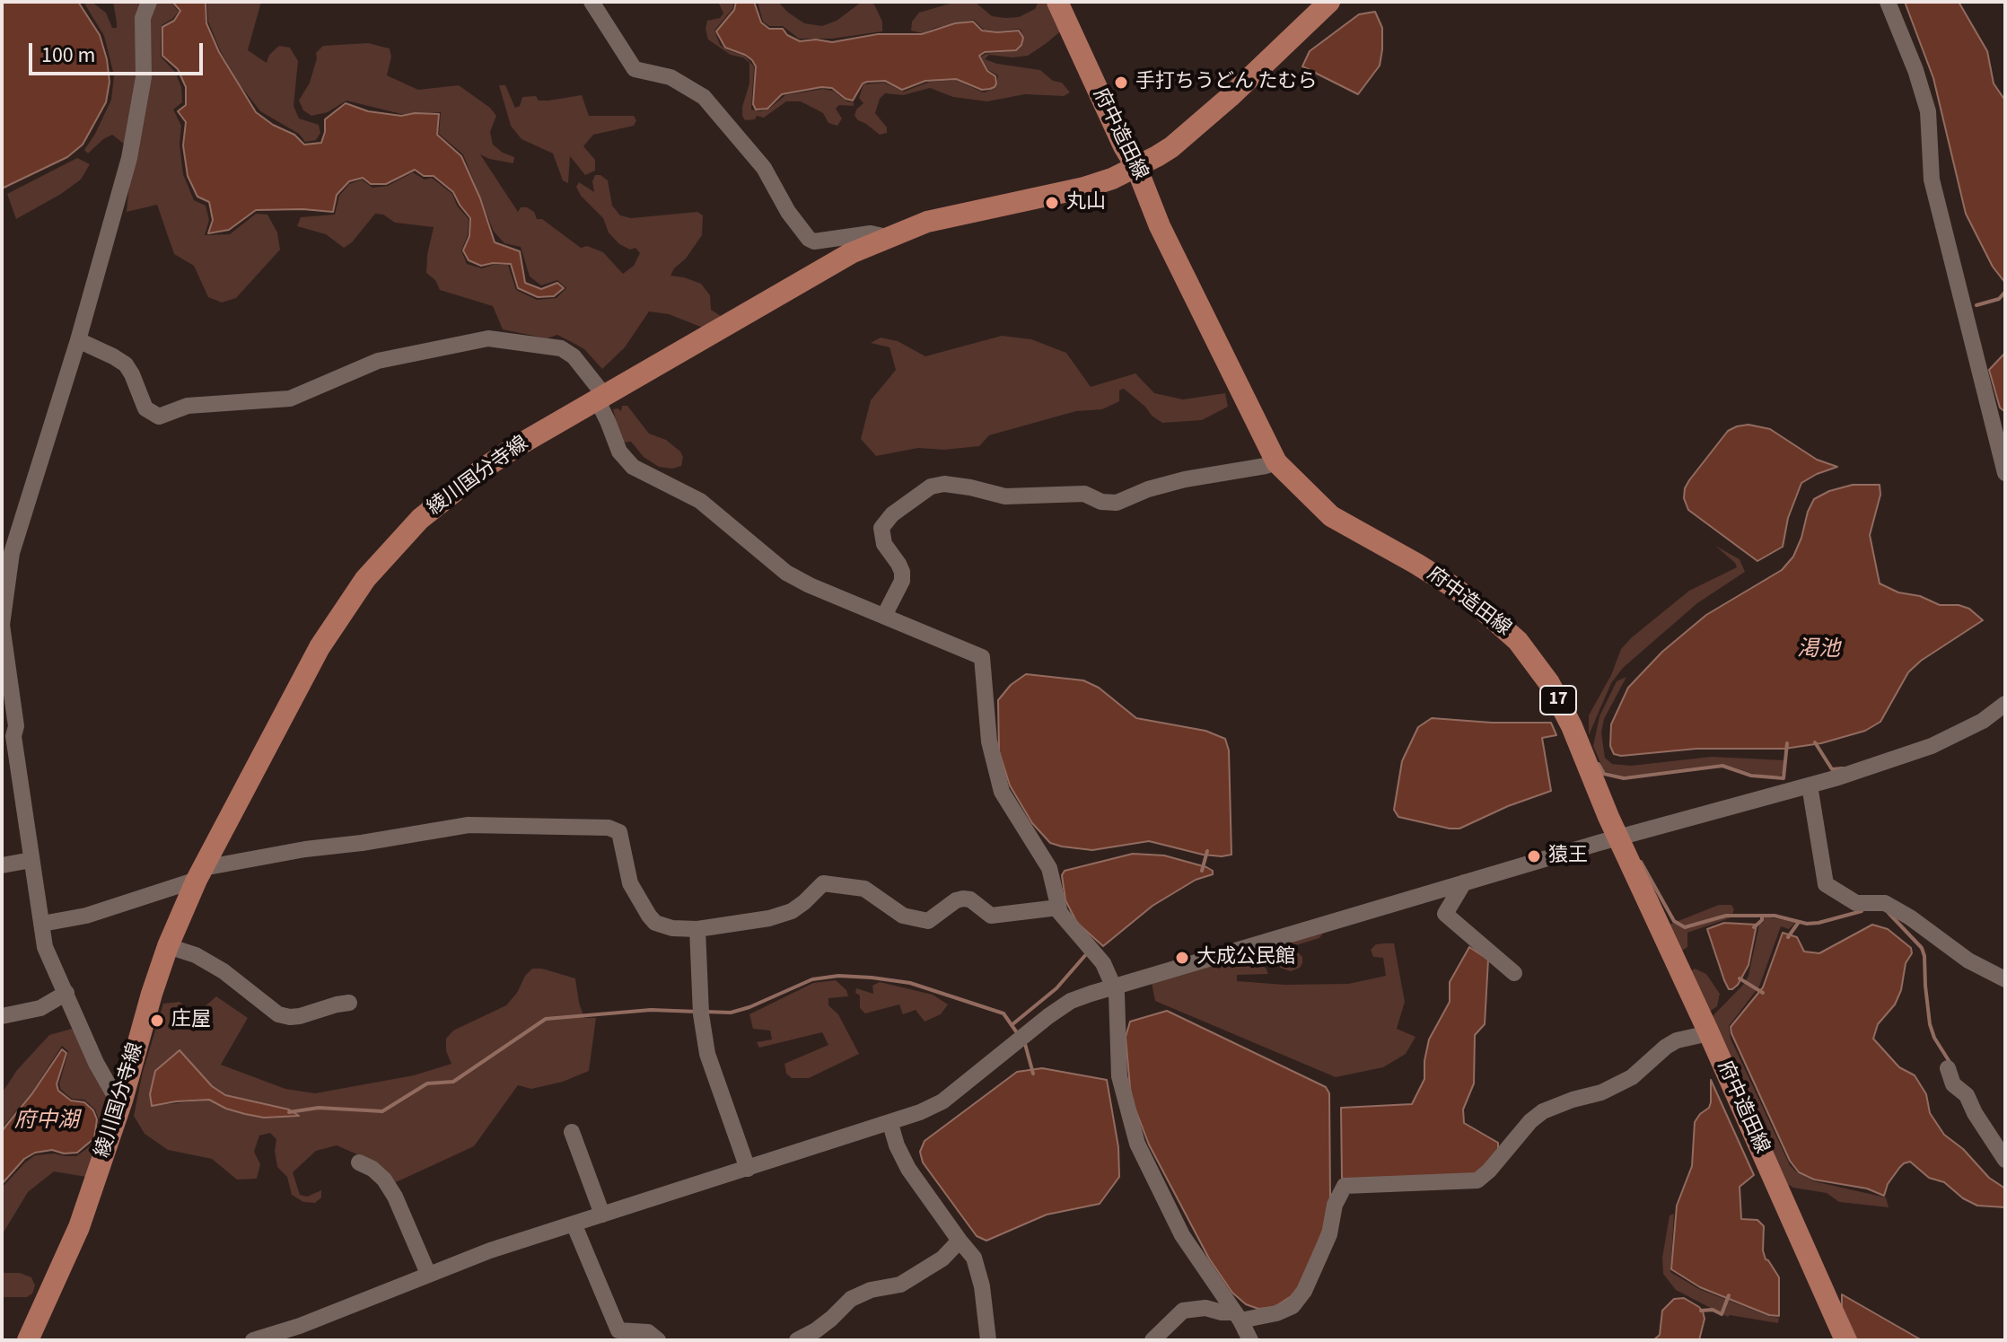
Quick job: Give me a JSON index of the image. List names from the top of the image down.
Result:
{
  "streets": {
    "main road": ["府中造田線", "綾川国分寺線", "17"]
  },
  "crossings": [
    ["府中造田線", "綾川国分寺線"]
  ],
  "water": ["渇池", "府中湖"],
  "places": [
    "手打ちうどん たむら",
    "丸山",
    "猿王",
    "大成公民館",
    "庄屋"
  ],
  "scale_bar": "100 m"
}
